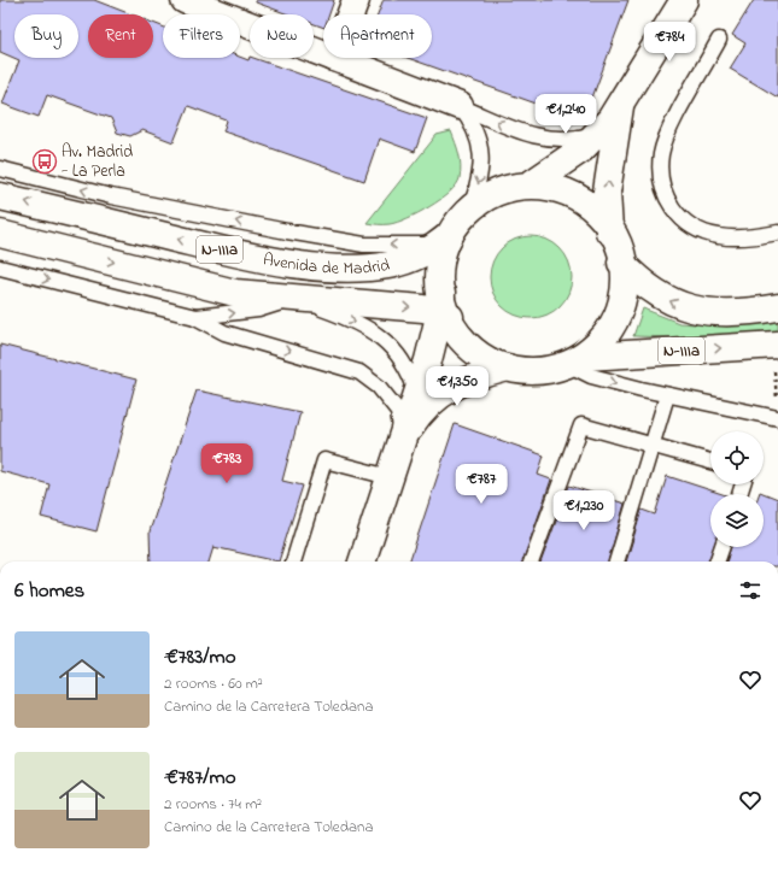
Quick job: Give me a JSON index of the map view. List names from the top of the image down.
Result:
{
  "streets": {
    "main road": ["N-IIIa", "Avenida de Madrid"]
  },
  "crossings": [
    ["N-IIIa", "Avenida de Madrid"]
  ],
  "places": {
    "bus stop": ["Av. Madrid - La Perla"]
  },
  "page": {
    "chip": [
      "Buy",
      "Rent",
      "Filters",
      "New",
      "Apartment"
    ],
    "price": [
      "€784",
      "€1,240",
      "€1,350",
      "€783",
      "€787",
      "€1,230"
    ],
    "heading": "6 homes",
    "list": [
      {
        "name": "€783/mo",
        "note": "2 rooms · 60 m² · Camino de la Carretera Toledana"
      },
      {
        "name": "€787/mo",
        "note": "2 rooms · 74 m² · Camino de la Carretera Toledana"
      }
    ]
  }
}
